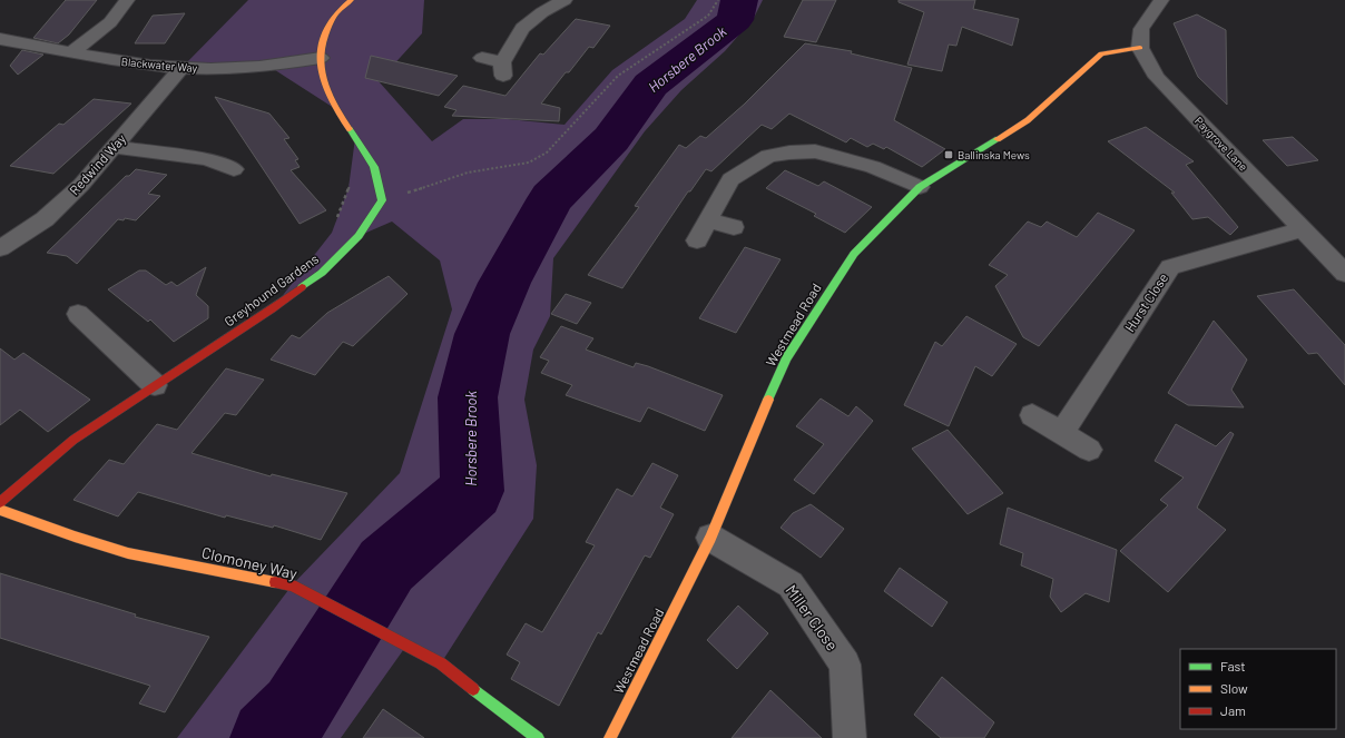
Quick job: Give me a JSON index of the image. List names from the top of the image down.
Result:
{
  "streets": {
    "street": [
      "Blackwater Way",
      "Paygrove Lane",
      "Redwind Way",
      "Greyhound Gardens",
      "Hurst Close",
      "Westmead Road",
      "Clomoney Way",
      "Miller Close"
    ]
  },
  "crossings": [
    ["Blackwater Way", "Redwind Way"],
    ["Paygrove Lane", "Hurst Close"],
    ["Paygrove Lane", "Westmead Road"],
    ["Westmead Road", "Miller Close"]
  ],
  "water": ["Horsbere Brook"],
  "places": {
    "transit": ["Ballinska Mews"]
  },
  "legend": ["Fast", "Slow", "Jam"]
}
